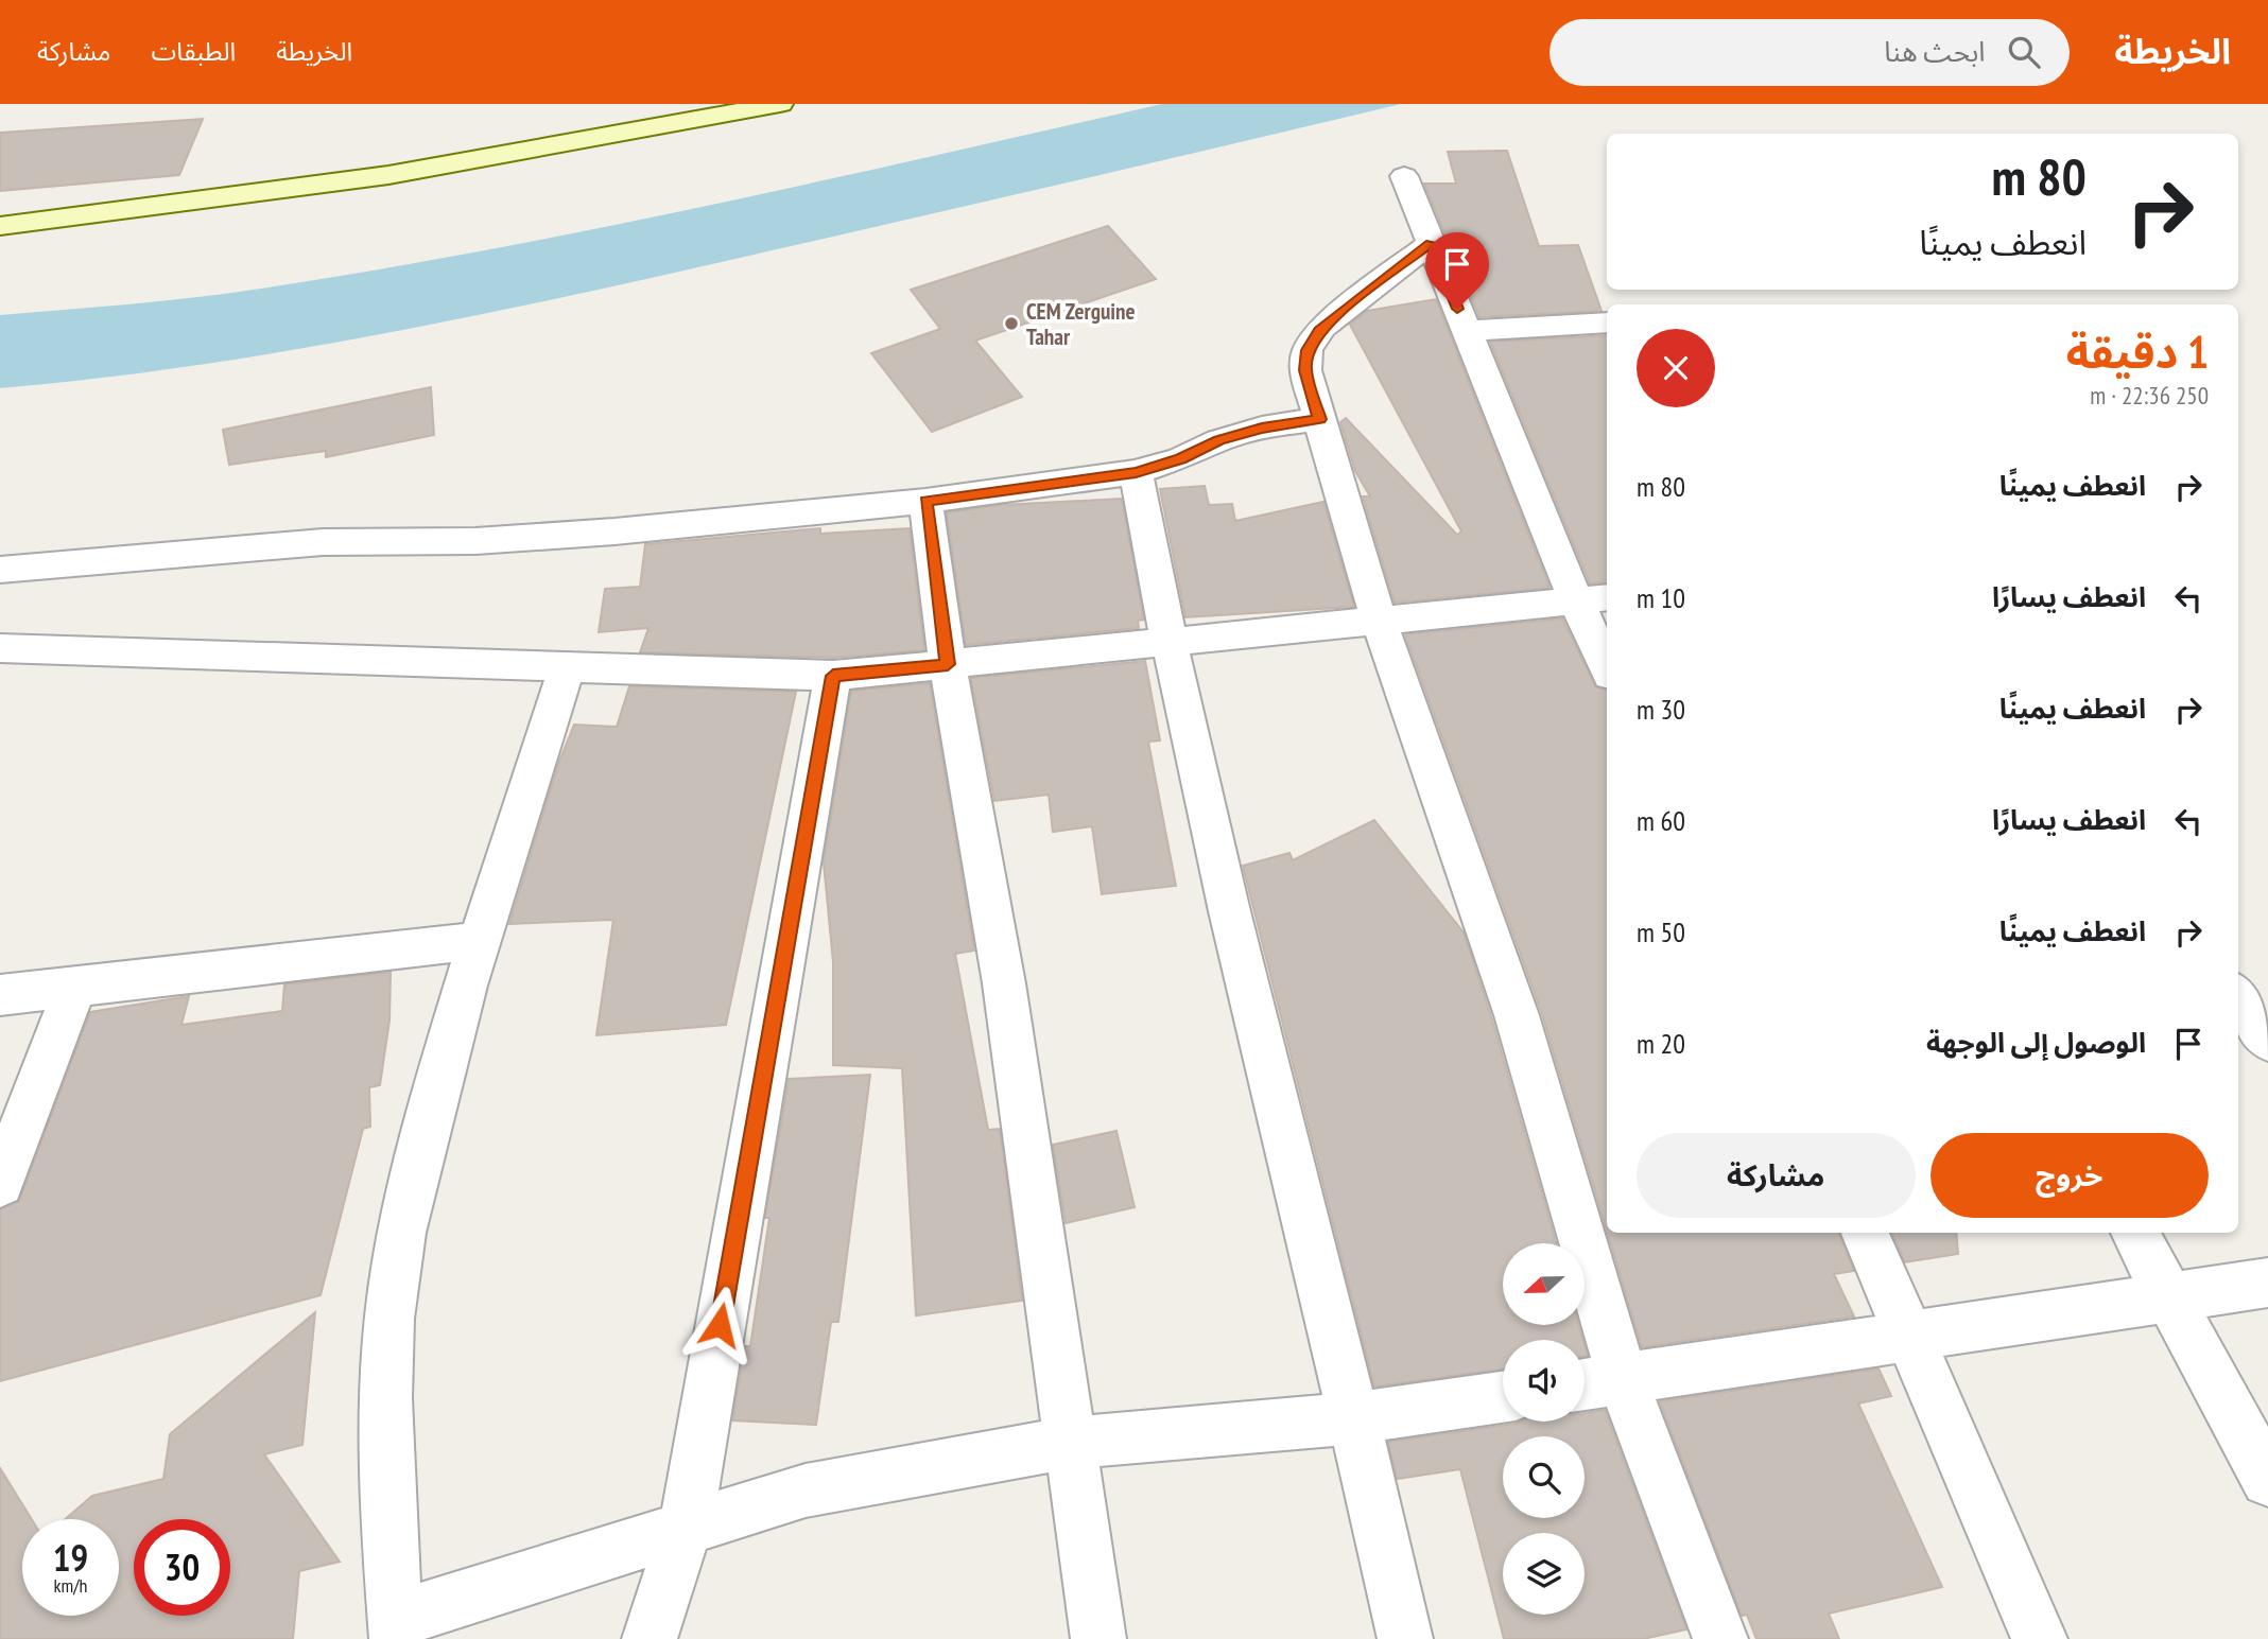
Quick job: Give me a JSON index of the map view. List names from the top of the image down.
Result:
{
  "places": ["CEM Zerguine Tahar"],
  "north": "left",
  "page": {
    "header": "الخريطة",
    "search": "ابحث هنا",
    "nav": ["الخريطة", "الطبقات", "مشاركة"],
    "turn": ["80 m", "انعطف يمينًا"],
    "heading": ["1 دقيقة", "250 m · 22:36"],
    "list": [
      {
        "name": "انعطف يمينًا",
        "value": "80 m"
      },
      {
        "name": "انعطف يسارًا",
        "value": "10 m"
      },
      {
        "name": "انعطف يمينًا",
        "value": "30 m"
      },
      {
        "name": "انعطف يسارًا",
        "value": "60 m"
      },
      {
        "name": "انعطف يمينًا",
        "value": "50 m"
      },
      {
        "name": "الوصول إلى الوجهة",
        "value": "20 m"
      }
    ],
    "buttons": ["خروج", "مشاركة"],
    "speed": "19 km/h",
    "limit": "30"
  }
}
